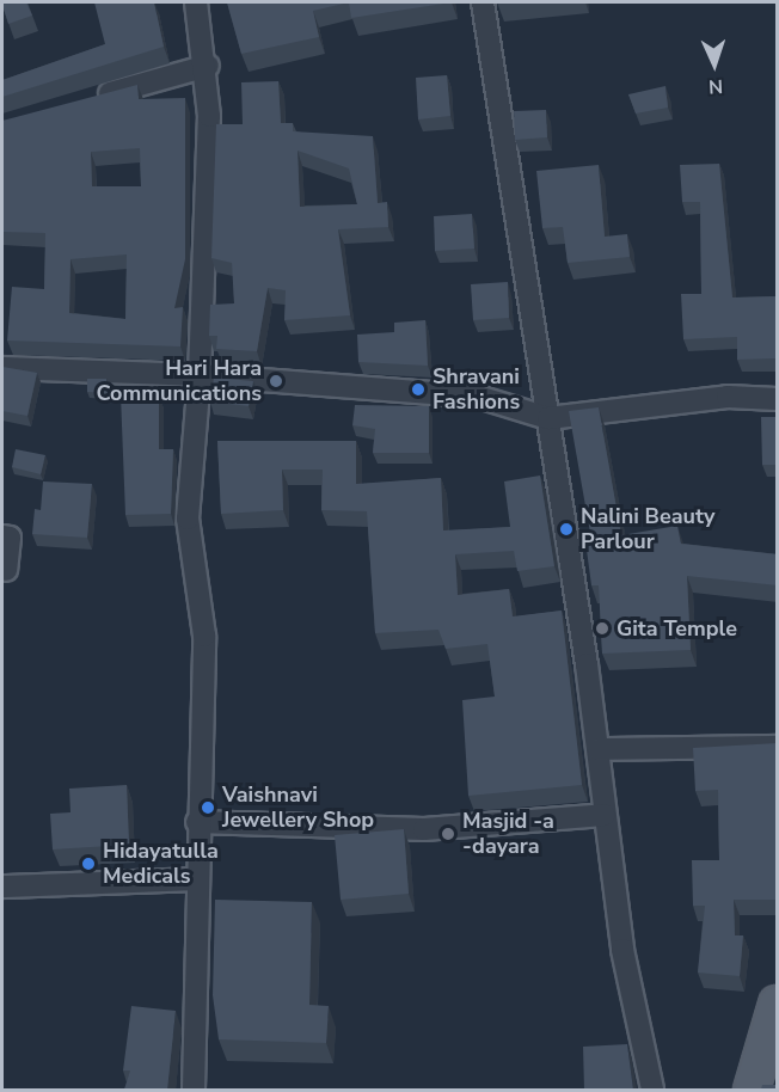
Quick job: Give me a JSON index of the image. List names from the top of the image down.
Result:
{
  "places": [
    "Hari Hara Communications",
    "Shravani Fashions",
    "Nalini Beauty Parlour",
    "Gita Temple",
    "Vaishnavi Jewellery Shop",
    "Masjid -a -dayara",
    "Hidayatulla Medicals"
  ],
  "north": "bottom"
}
